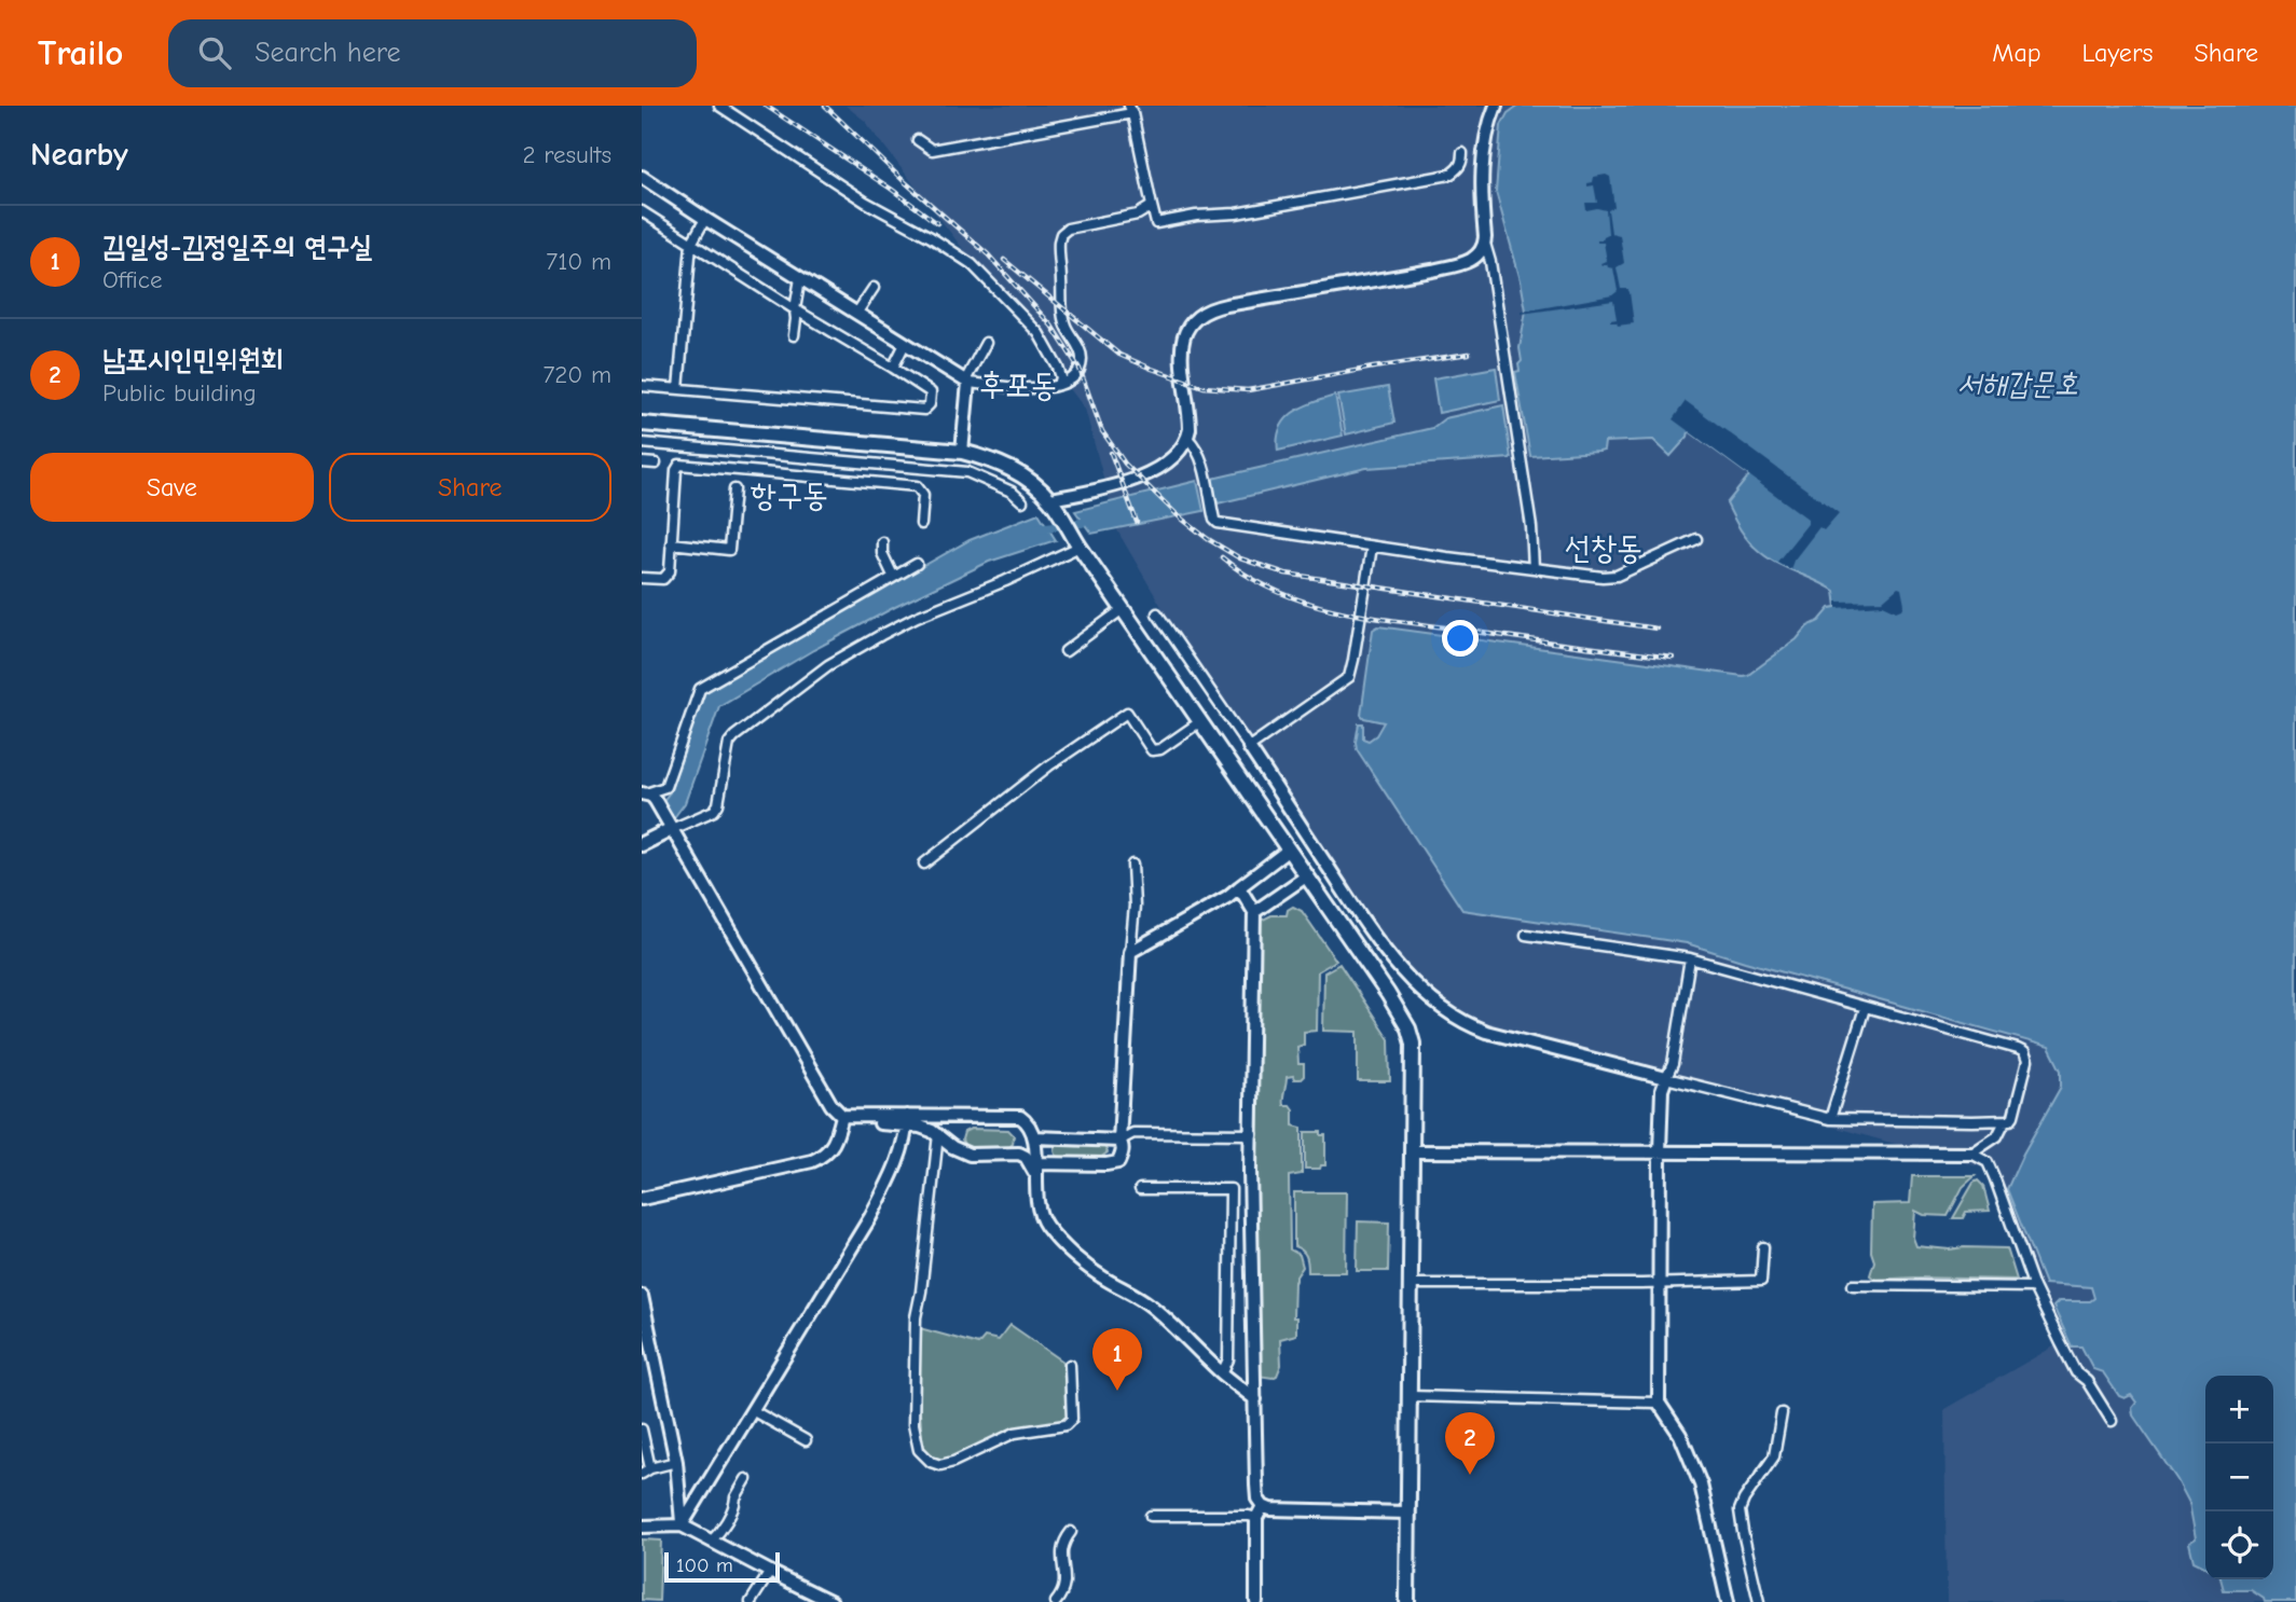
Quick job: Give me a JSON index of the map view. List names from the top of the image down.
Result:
{
  "districts": ["후포동", "항구동", "선창동"],
  "water": ["서해갑문호"],
  "scale_bar": "100 m",
  "page": {
    "header": "Trailo",
    "search": "Search here",
    "nav": ["Map", "Layers", "Share"],
    "heading": ["Nearby", "2 results"],
    "list": [
      {
        "mark": "1",
        "name": "김일성-김정일주의 연구실",
        "note": "Office",
        "value": "710 m"
      },
      {
        "mark": "2",
        "name": "남포시인민위원회",
        "note": "Public building",
        "value": "720 m"
      }
    ],
    "buttons": ["Save", "Share"],
    "pins": ["1", "2"],
    "map_buttons": ["+", "−"],
    "scale": "100 m"
  }
}
